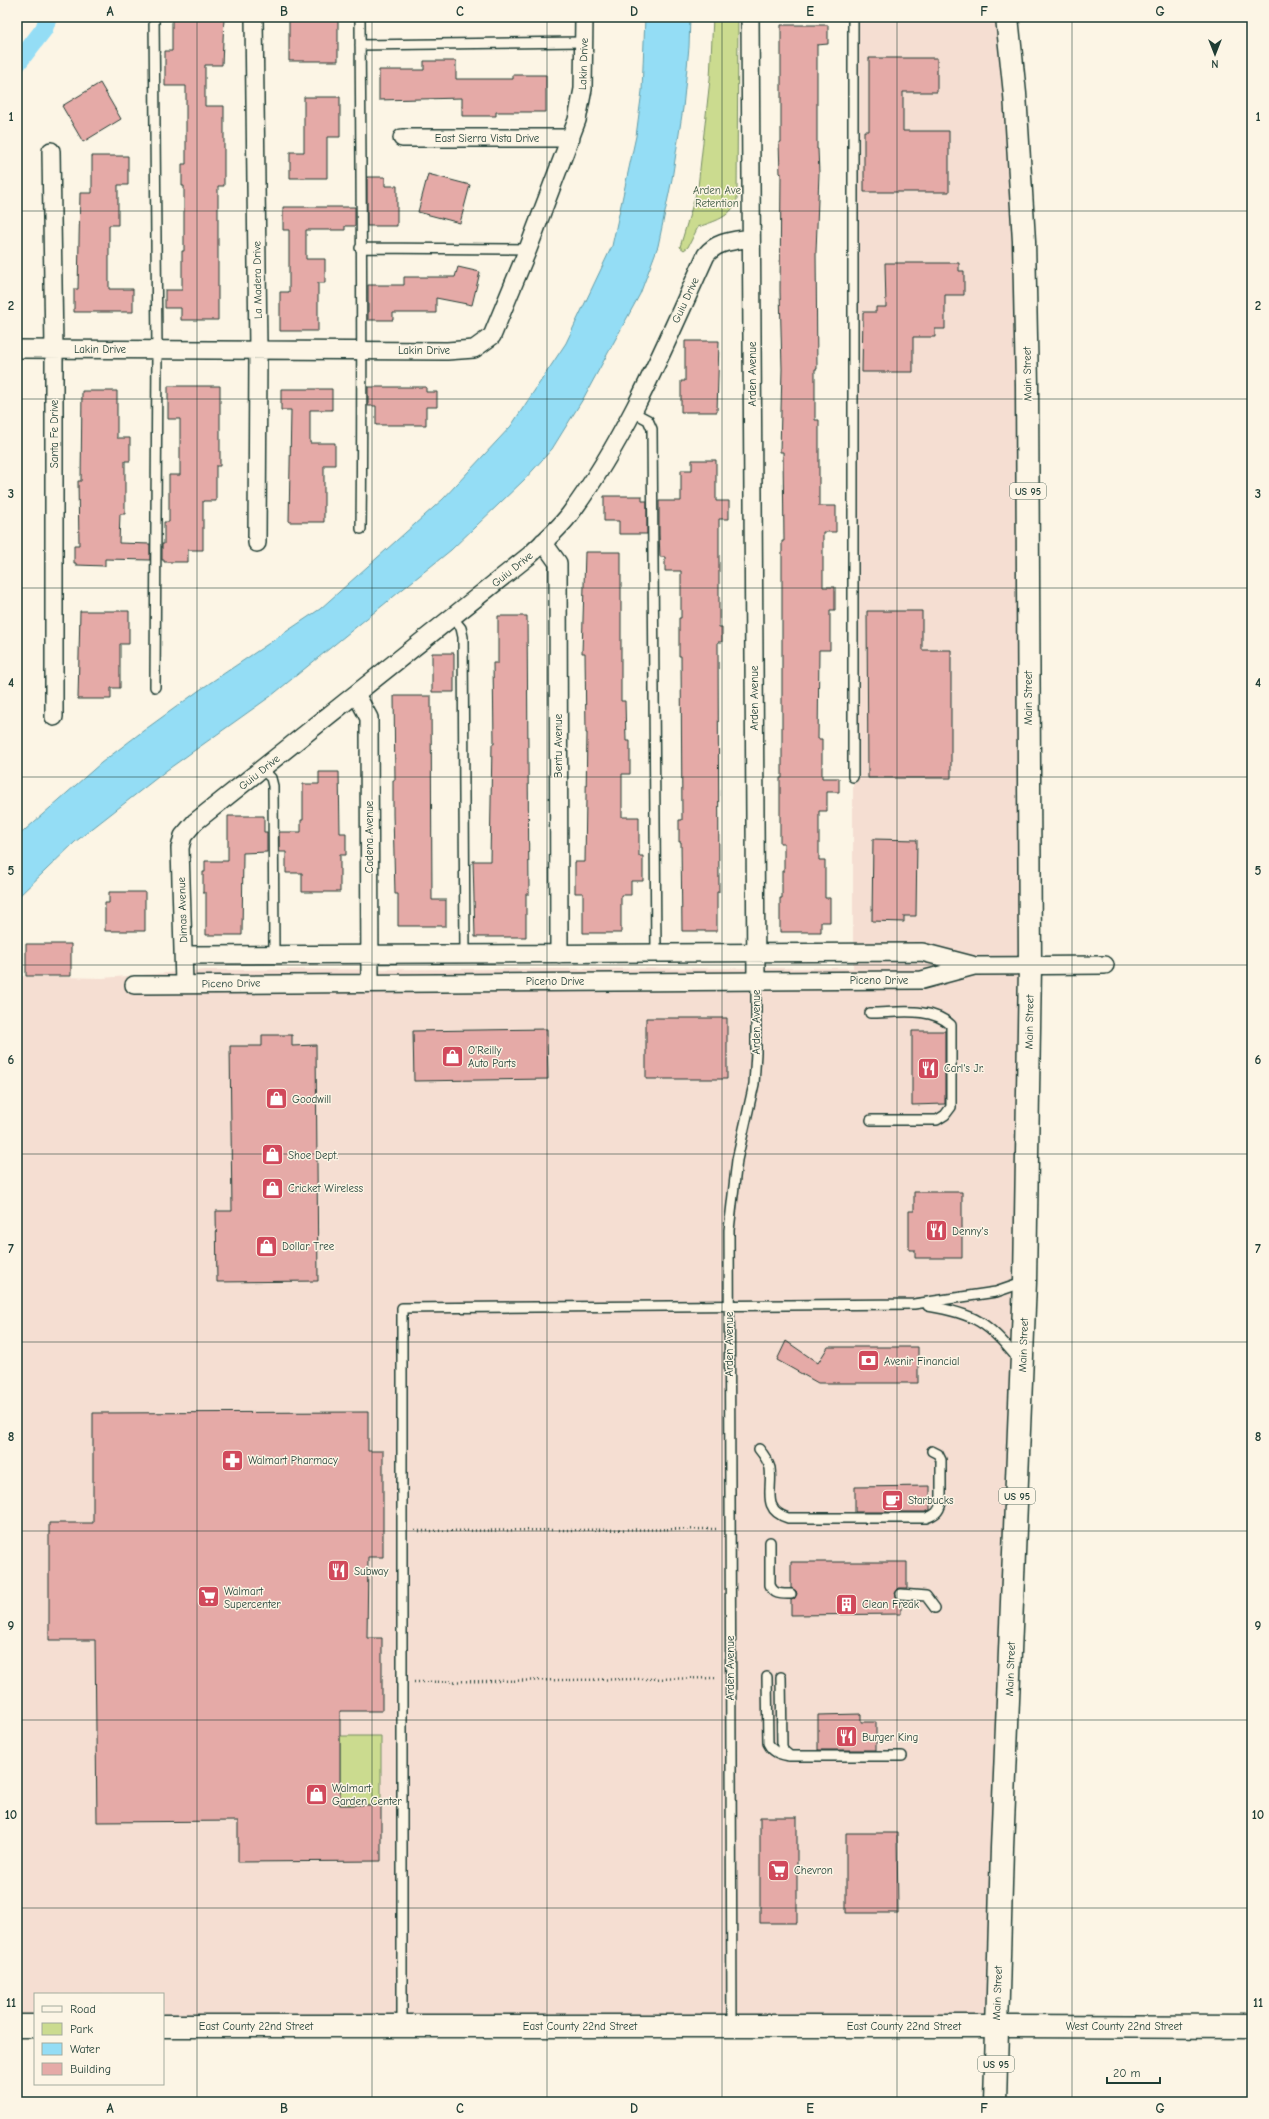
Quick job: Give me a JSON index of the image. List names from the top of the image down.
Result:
{
  "streets": {
    "main road": [
      "Main Street",
      "US 95",
      "East County 22nd Street",
      "West County 22nd Street"
    ],
    "street": [
      "Lakin Drive",
      "East Sierra Vista Drive",
      "La Madera Drive",
      "Guiu Drive",
      "Arden Avenue",
      "Santa Fe Drive",
      "Bentu Avenue",
      "Cadena Avenue",
      "Dimas Avenue",
      "Piceno Drive"
    ]
  },
  "crossings": [
    ["Lakin Drive", "East Sierra Vista Drive"],
    ["Lakin Drive", "La Madera Drive"],
    ["Lakin Drive", "Santa Fe Drive"],
    ["Guiu Drive", "Arden Avenue"],
    ["Guiu Drive", "Bentu Avenue"],
    ["Guiu Drive", "Cadena Avenue"],
    ["Guiu Drive", "Dimas Avenue"],
    ["Arden Avenue", "Piceno Drive"],
    ["Arden Avenue", "East County 22nd Street"],
    ["Main Street", "US 95"],
    ["Main Street", "Piceno Drive"],
    ["Main Street", "East County 22nd Street"],
    ["Main Street", "West County 22nd Street"],
    ["US 95", "East County 22nd Street"],
    ["US 95", "West County 22nd Street"],
    ["Bentu Avenue", "Piceno Drive"],
    ["Cadena Avenue", "Piceno Drive"],
    ["Dimas Avenue", "Piceno Drive"],
    ["East County 22nd Street", "West County 22nd Street"]
  ],
  "parks": ["Arden Ave Retention"],
  "places": {
    "shop": [
      "O'Reilly Auto Parts",
      "Goodwill",
      "Shoe Dept.",
      "Cricket Wireless",
      "Dollar Tree",
      "Walmart Garden Center"
    ],
    "restaurant": [
      "Carl's Jr.",
      "Denny's",
      "Subway",
      "Burger King"
    ],
    "bank": ["Avenir Financial"],
    "pharmacy": ["Walmart Pharmacy"],
    "cafe": ["Starbucks"],
    "supermarket": ["Walmart Supercenter", "Chevron"],
    "building": ["Clean Freak"]
  },
  "legend": [
    "Road",
    "Park",
    "Water",
    "Building"
  ],
  "scale_bar": "20 m",
  "north": "bottom",
  "grid": {
    "columns": [
      "A",
      "B",
      "C",
      "D",
      "E",
      "F",
      "G"
    ],
    "rows": [
      "1",
      "2",
      "3",
      "4",
      "5",
      "6",
      "7",
      "8",
      "9",
      "10",
      "11"
    ]
  }
}
